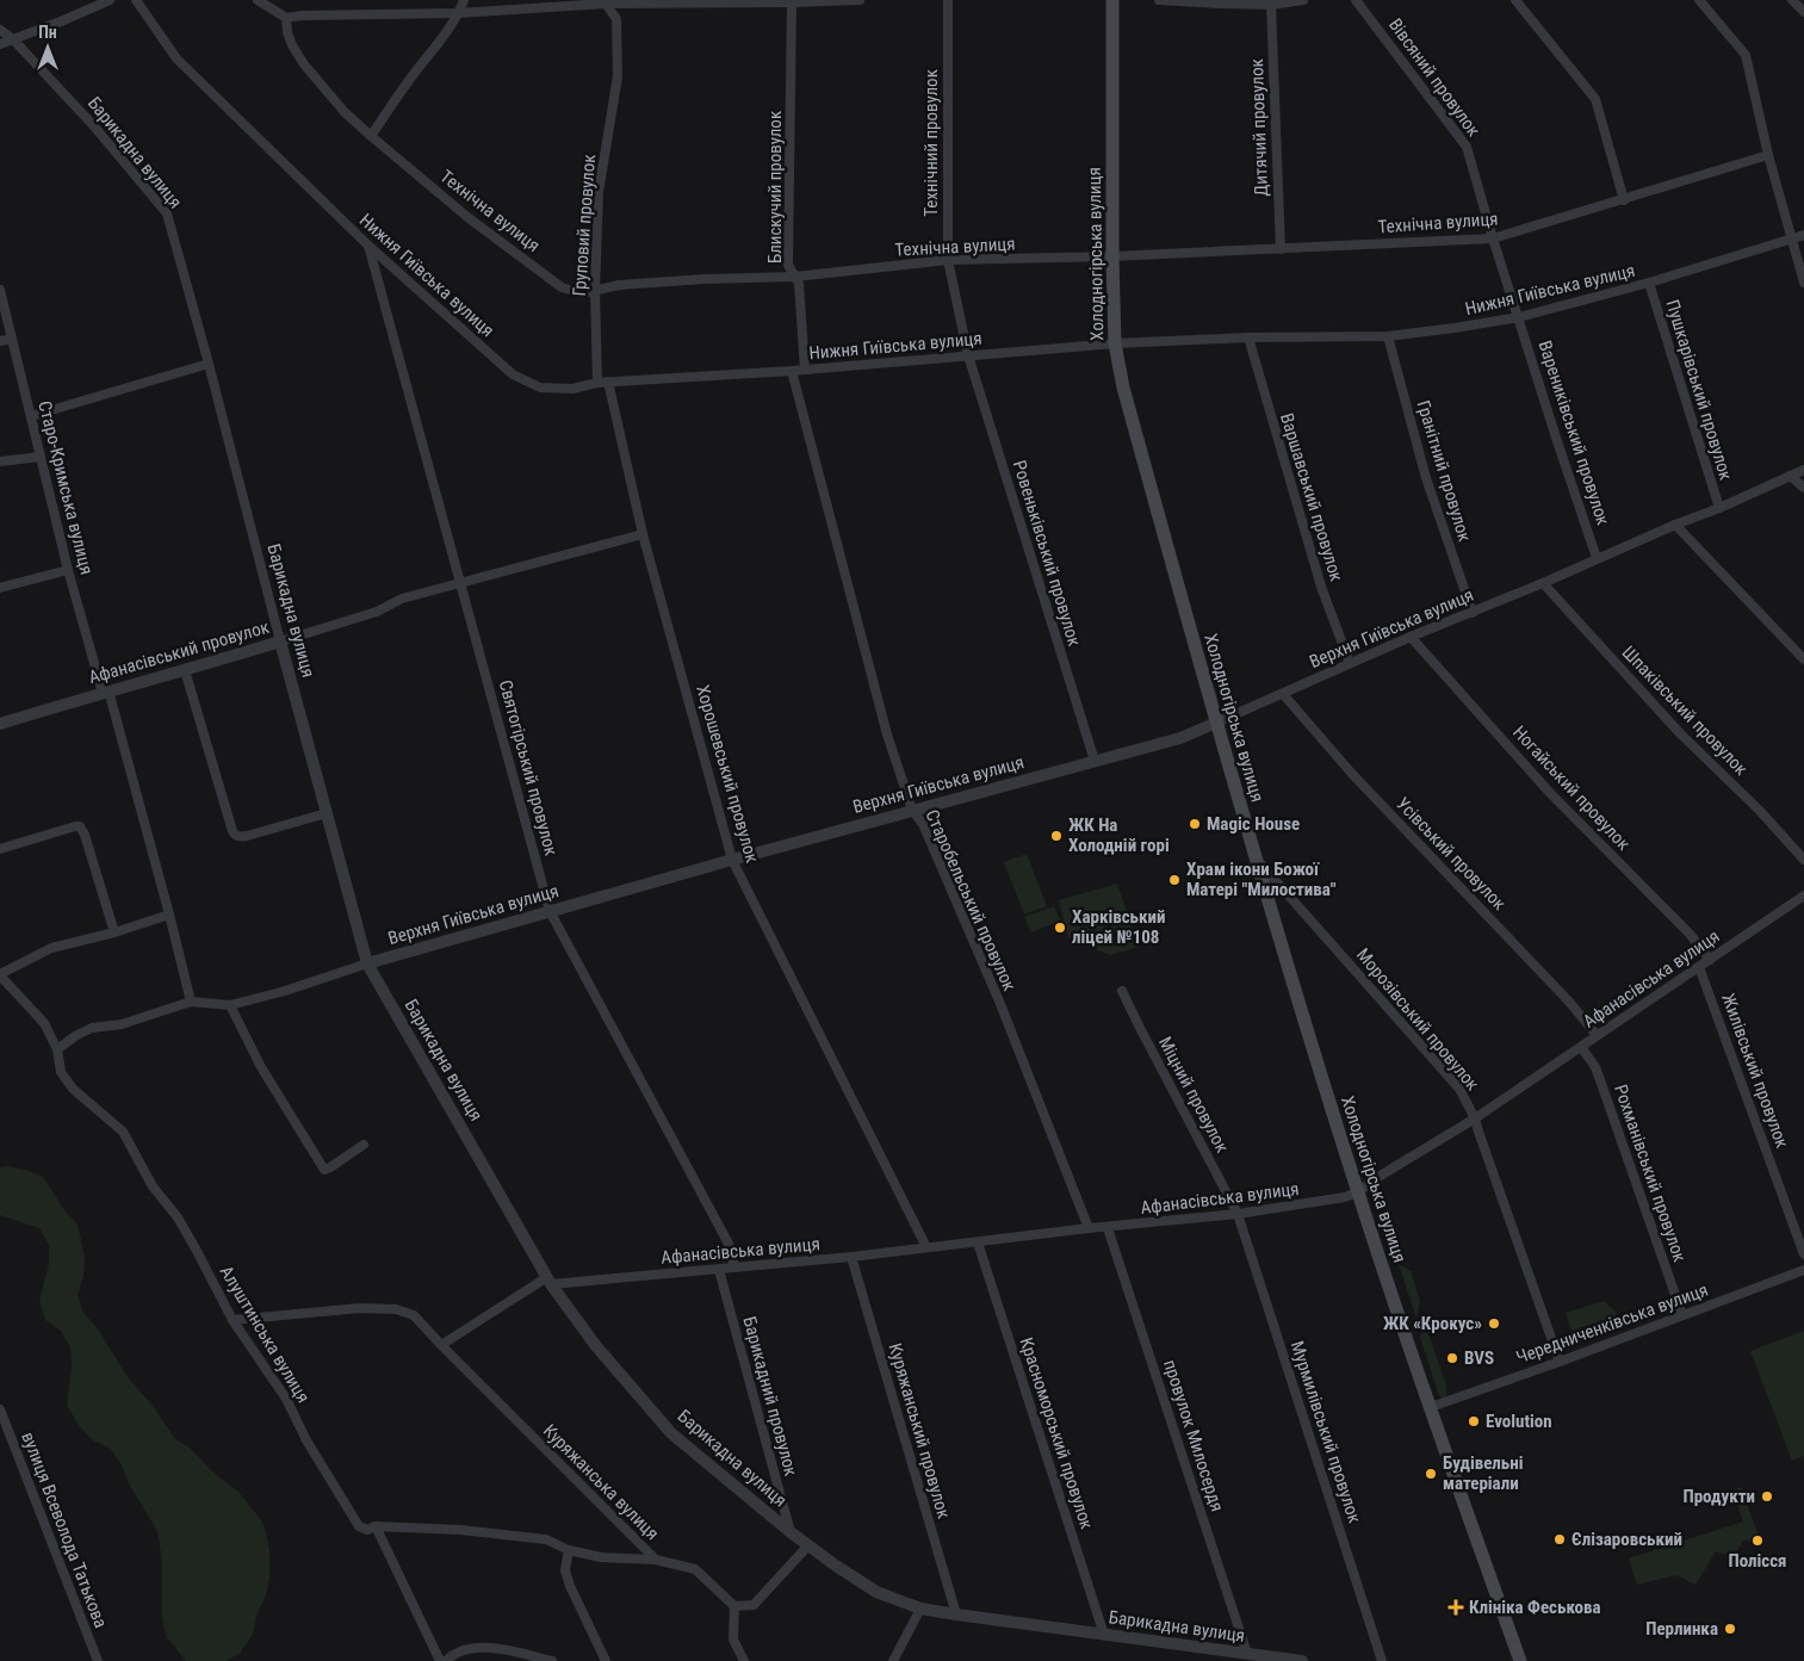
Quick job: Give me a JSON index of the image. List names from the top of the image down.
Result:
{
  "streets": {
    "main road": ["Холодногірська вулиця"],
    "street": [
      "Вівсяний провулок",
      "Дитячий провулок",
      "Технічний провулок",
      "Барикадна вулиця",
      "Блискучий провулок",
      "Технічна вулиця",
      "Груповий провулок",
      "Нижня Гиївська вулиця",
      "Пушкарівський провулок",
      "Варениківський провулок",
      "Гранітний провулок",
      "Старо-Кримська вулиця",
      "Варшавський провулок",
      "Ровеньківський провулок",
      "Верхня Гиївська вулиця",
      "Афанасівський провулок",
      "Шпаківський провулок",
      "Святогірський провулок",
      "Хорошевський провулок",
      "Ногайський провулок",
      "Усівський провулок",
      "Старобельський провулок",
      "Афанасівська вулиця",
      "Морозівський провулок",
      "Жилівський провулок",
      "Міцний провулок",
      "Рохманівський провулок",
      "Чередниченківська вулиця",
      "Алуштинська вулиця",
      "Барикадний провулок",
      "Куряжанський провулок",
      "Мурмилівський провулок",
      "Красноморський провулок",
      "провулок Милосердя",
      "Куряжанська вулиця",
      "вулиця Всеволода Татькова"
    ]
  },
  "crossings": [
    ["Вівсяний провулок", "Технічна вулиця"],
    ["Вівсяний провулок", "Нижня Гиївська вулиця"],
    ["Вівсяний провулок", "Варениківський провулок"],
    ["Дитячий провулок", "Технічна вулиця"],
    ["Технічний провулок", "Технічна вулиця"],
    ["Технічний провулок", "Нижня Гиївська вулиця"],
    ["Технічний провулок", "Ровеньківський провулок"],
    ["Барикадна вулиця", "Верхня Гиївська вулиця"],
    ["Барикадна вулиця", "Афанасівський провулок"],
    ["Барикадна вулиця", "Афанасівська вулиця"],
    ["Барикадна вулиця", "Барикадний провулок"],
    ["Барикадна вулиця", "Куряжанський провулок"],
    ["Барикадна вулиця", "Красноморський провулок"],
    ["Барикадна вулиця", "провулок Милосердя"],
    ["Блискучий провулок", "Технічна вулиця"],
    ["Блискучий провулок", "Нижня Гиївська вулиця"],
    ["Технічна вулиця", "Груповий провулок"],
    ["Технічна вулиця", "Холодногірська вулиця"],
    ["Груповий провулок", "Нижня Гиївська вулиця"],
    ["Холодногірська вулиця", "Нижня Гиївська вулиця"],
    ["Холодногірська вулиця", "Верхня Гиївська вулиця"],
    ["Холодногірська вулиця", "Афанасівська вулиця"],
    ["Холодногірська вулиця", "Морозівський провулок"],
    ["Холодногірська вулиця", "Чередниченківська вулиця"],
    ["Нижня Гиївська вулиця", "Пушкарівський провулок"],
    ["Нижня Гиївська вулиця", "Варениківський провулок"],
    ["Нижня Гиївська вулиця", "Гранітний провулок"],
    ["Нижня Гиївська вулиця", "Варшавський провулок"],
    ["Нижня Гиївська вулиця", "Ровеньківський провулок"],
    ["Нижня Гиївська вулиця", "Святогірський провулок"],
    ["Нижня Гиївська вулиця", "Хорошевський провулок"],
    ["Нижня Гиївська вулиця", "Старобельський провулок"],
    ["Пушкарівський провулок", "Верхня Гиївська вулиця"],
    ["Варениківський провулок", "Верхня Гиївська вулиця"],
    ["Гранітний провулок", "Верхня Гиївська вулиця"],
    ["Старо-Кримська вулиця", "Верхня Гиївська вулиця"],
    ["Старо-Кримська вулиця", "Афанасівський провулок"],
    ["Варшавський провулок", "Верхня Гиївська вулиця"],
    ["Ровеньківський провулок", "Верхня Гиївська вулиця"],
    ["Верхня Гиївська вулиця", "Шпаківський провулок"],
    ["Верхня Гиївська вулиця", "Святогірський провулок"],
    ["Верхня Гиївська вулиця", "Хорошевський провулок"],
    ["Верхня Гиївська вулиця", "Ногайський провулок"],
    ["Верхня Гиївська вулиця", "Усівський провулок"],
    ["Верхня Гиївська вулиця", "Старобельський провулок"],
    ["Верхня Гиївська вулиця", "Алуштинська вулиця"],
    ["Афанасівський провулок", "Святогірський провулок"],
    ["Афанасівський провулок", "Хорошевський провулок"],
    ["Святогірський провулок", "Афанасівська вулиця"],
    ["Хорошевський провулок", "Афанасівська вулиця"],
    ["Ногайський провулок", "Афанасівська вулиця"],
    ["Усівський провулок", "Афанасівська вулиця"],
    ["Старобельський провулок", "Афанасівська вулиця"],
    ["Афанасівська вулиця", "Морозівський провулок"],
    ["Афанасівська вулиця", "Жилівський провулок"],
    ["Афанасівська вулиця", "Міцний провулок"],
    ["Афанасівська вулиця", "Рохманівський провулок"],
    ["Афанасівська вулиця", "Барикадний провулок"],
    ["Афанасівська вулиця", "Куряжанський провулок"],
    ["Афанасівська вулиця", "Мурмилівський провулок"],
    ["Афанасівська вулиця", "Красноморський провулок"],
    ["Афанасівська вулиця", "провулок Милосердя"],
    ["Афанасівська вулиця", "Куряжанська вулиця"],
    ["Морозівський провулок", "Чередниченківська вулиця"],
    ["Міцний провулок", "Мурмилівський провулок"],
    ["Рохманівський провулок", "Чередниченківська вулиця"]
  ],
  "places": {
    "other": [
      "Magic House",
      "ЖК На Холодній горі",
      "Храм ікони Божої Матері \"Милостива\"",
      "Харківський ліцей №108",
      "ЖК «Крокус»",
      "BVS",
      "Evolution",
      "Будівельні матеріали",
      "Продукти",
      "Єлізаровський",
      "Полісся",
      "Перлинка"
    ],
    "health": ["Клініка Феськова"]
  },
  "north": "top"
}
